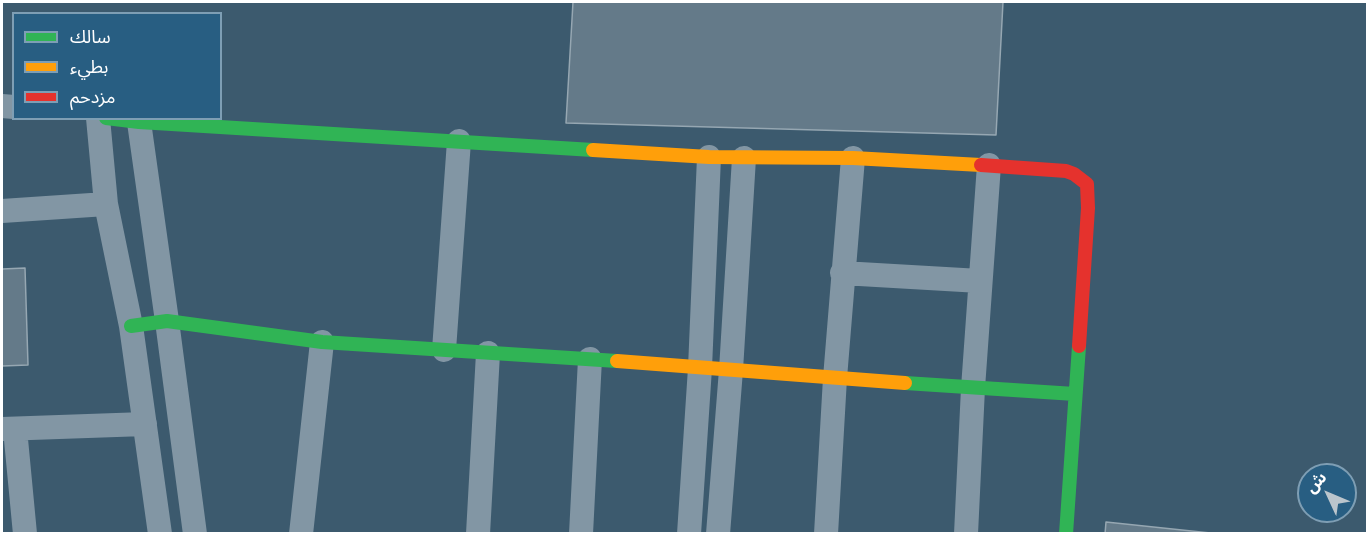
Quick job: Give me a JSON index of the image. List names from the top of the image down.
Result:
{
  "legend": ["سالك", "بطيء", "مزدحم"],
  "north": "top left"
}
